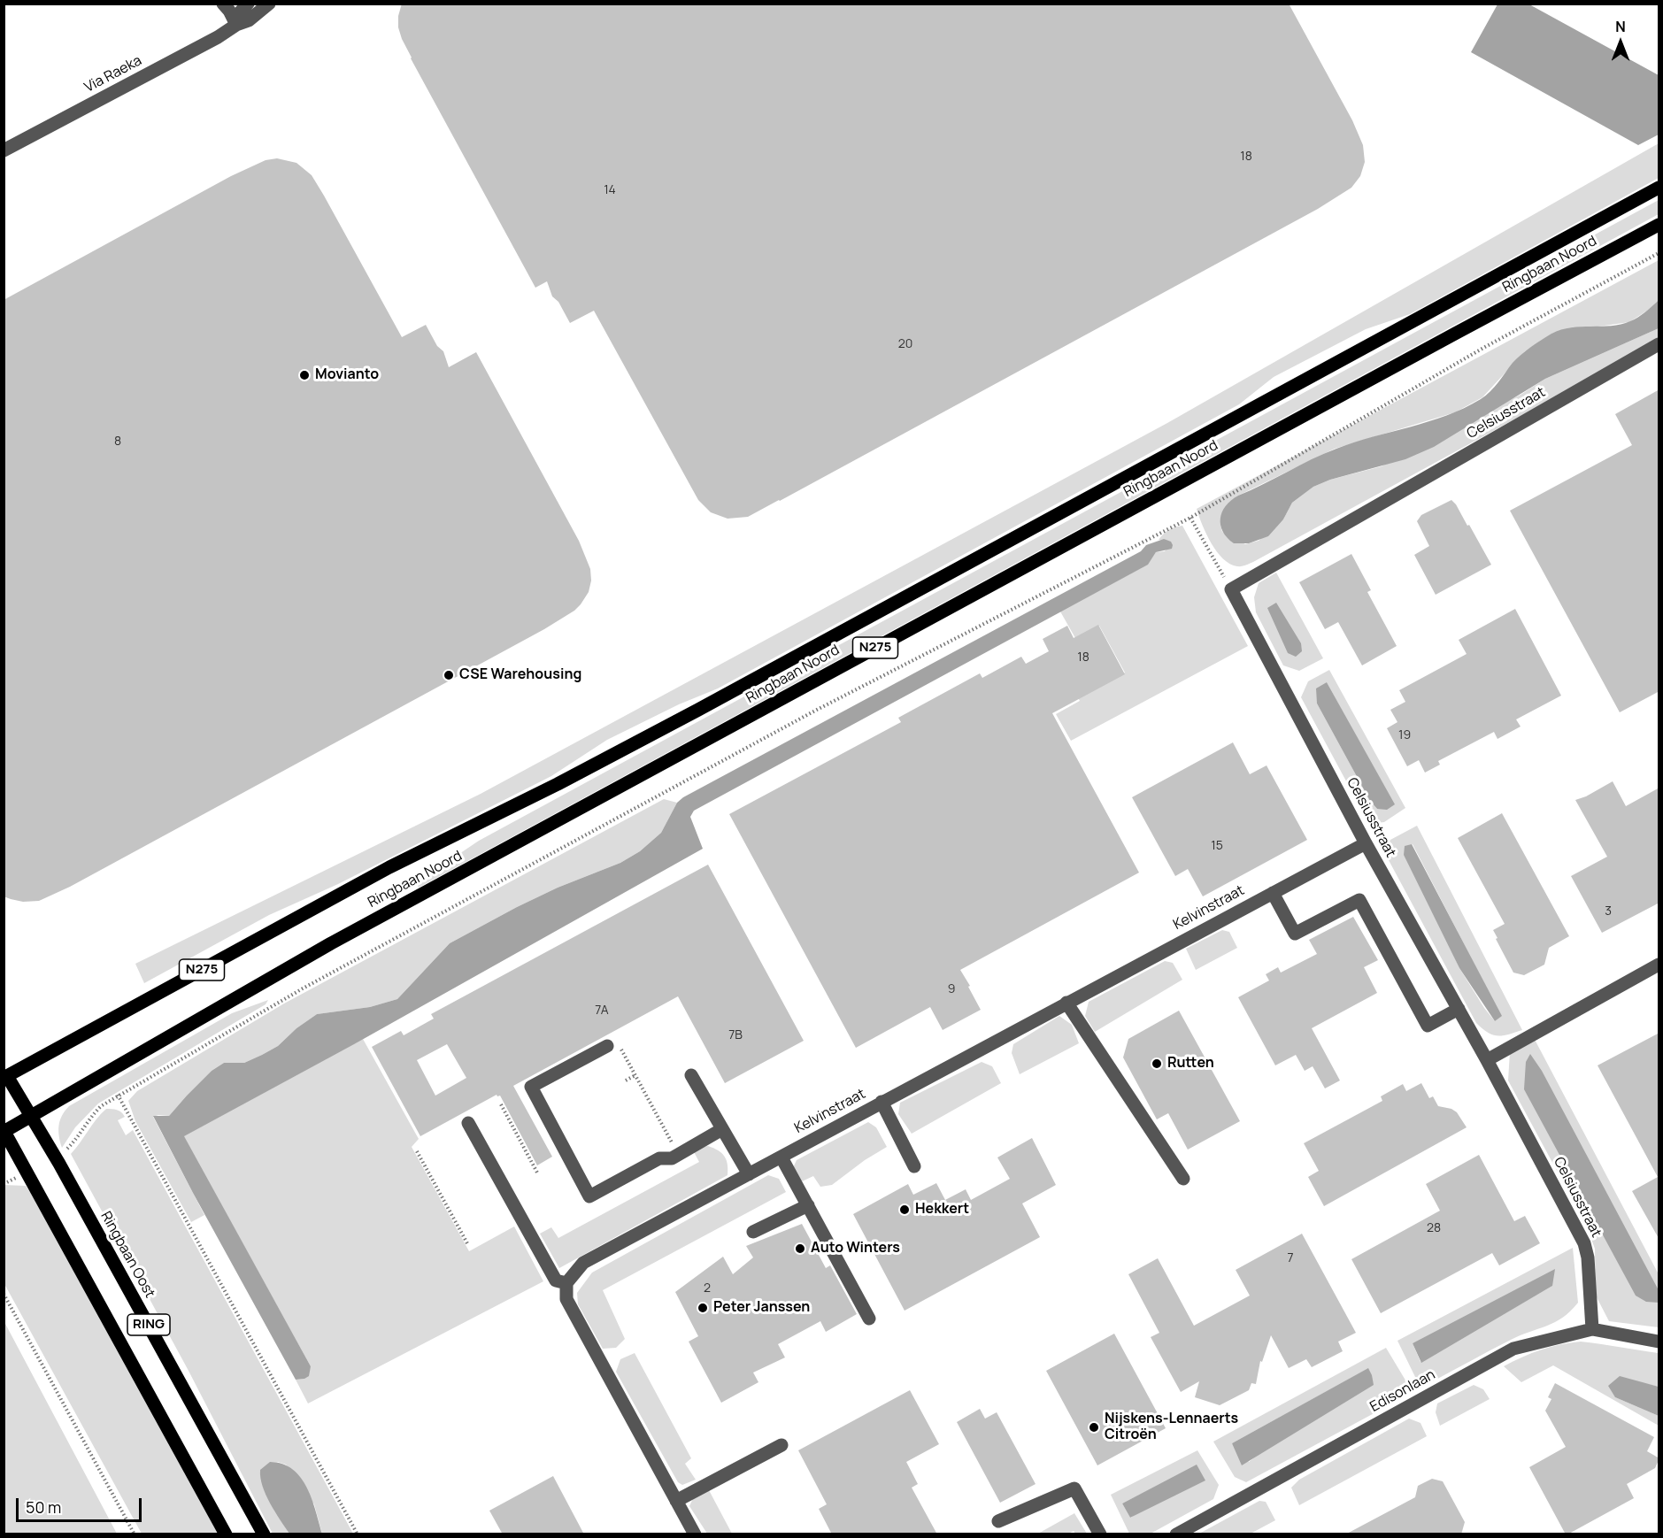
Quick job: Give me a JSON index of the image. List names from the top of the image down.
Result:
{
  "streets": {
    "main road": [
      "Ringbaan Noord",
      "N275",
      "Ringbaan Oost",
      "RING"
    ],
    "street": [
      "Via Raeka",
      "Celsiusstraat",
      "Kelvinstraat",
      "Edisonlaan"
    ]
  },
  "crossings": [
    ["Ringbaan Noord", "Ringbaan Oost"],
    ["Ringbaan Noord", "RING"],
    ["Celsiusstraat", "Kelvinstraat"],
    ["Celsiusstraat", "Edisonlaan"]
  ],
  "places": [
    "Movianto",
    "CSE Warehousing",
    "Rutten",
    "Hekkert",
    "Auto Winters",
    "Peter Janssen",
    "Nijskens-Lennaerts Citroën"
  ],
  "house_numbers": [
    "18",
    "14",
    "20",
    "8",
    "18",
    "19",
    "15",
    "3",
    "9",
    "7A",
    "7B",
    "28",
    "7",
    "2"
  ],
  "scale_bar": "50 m",
  "north": "top"
}
